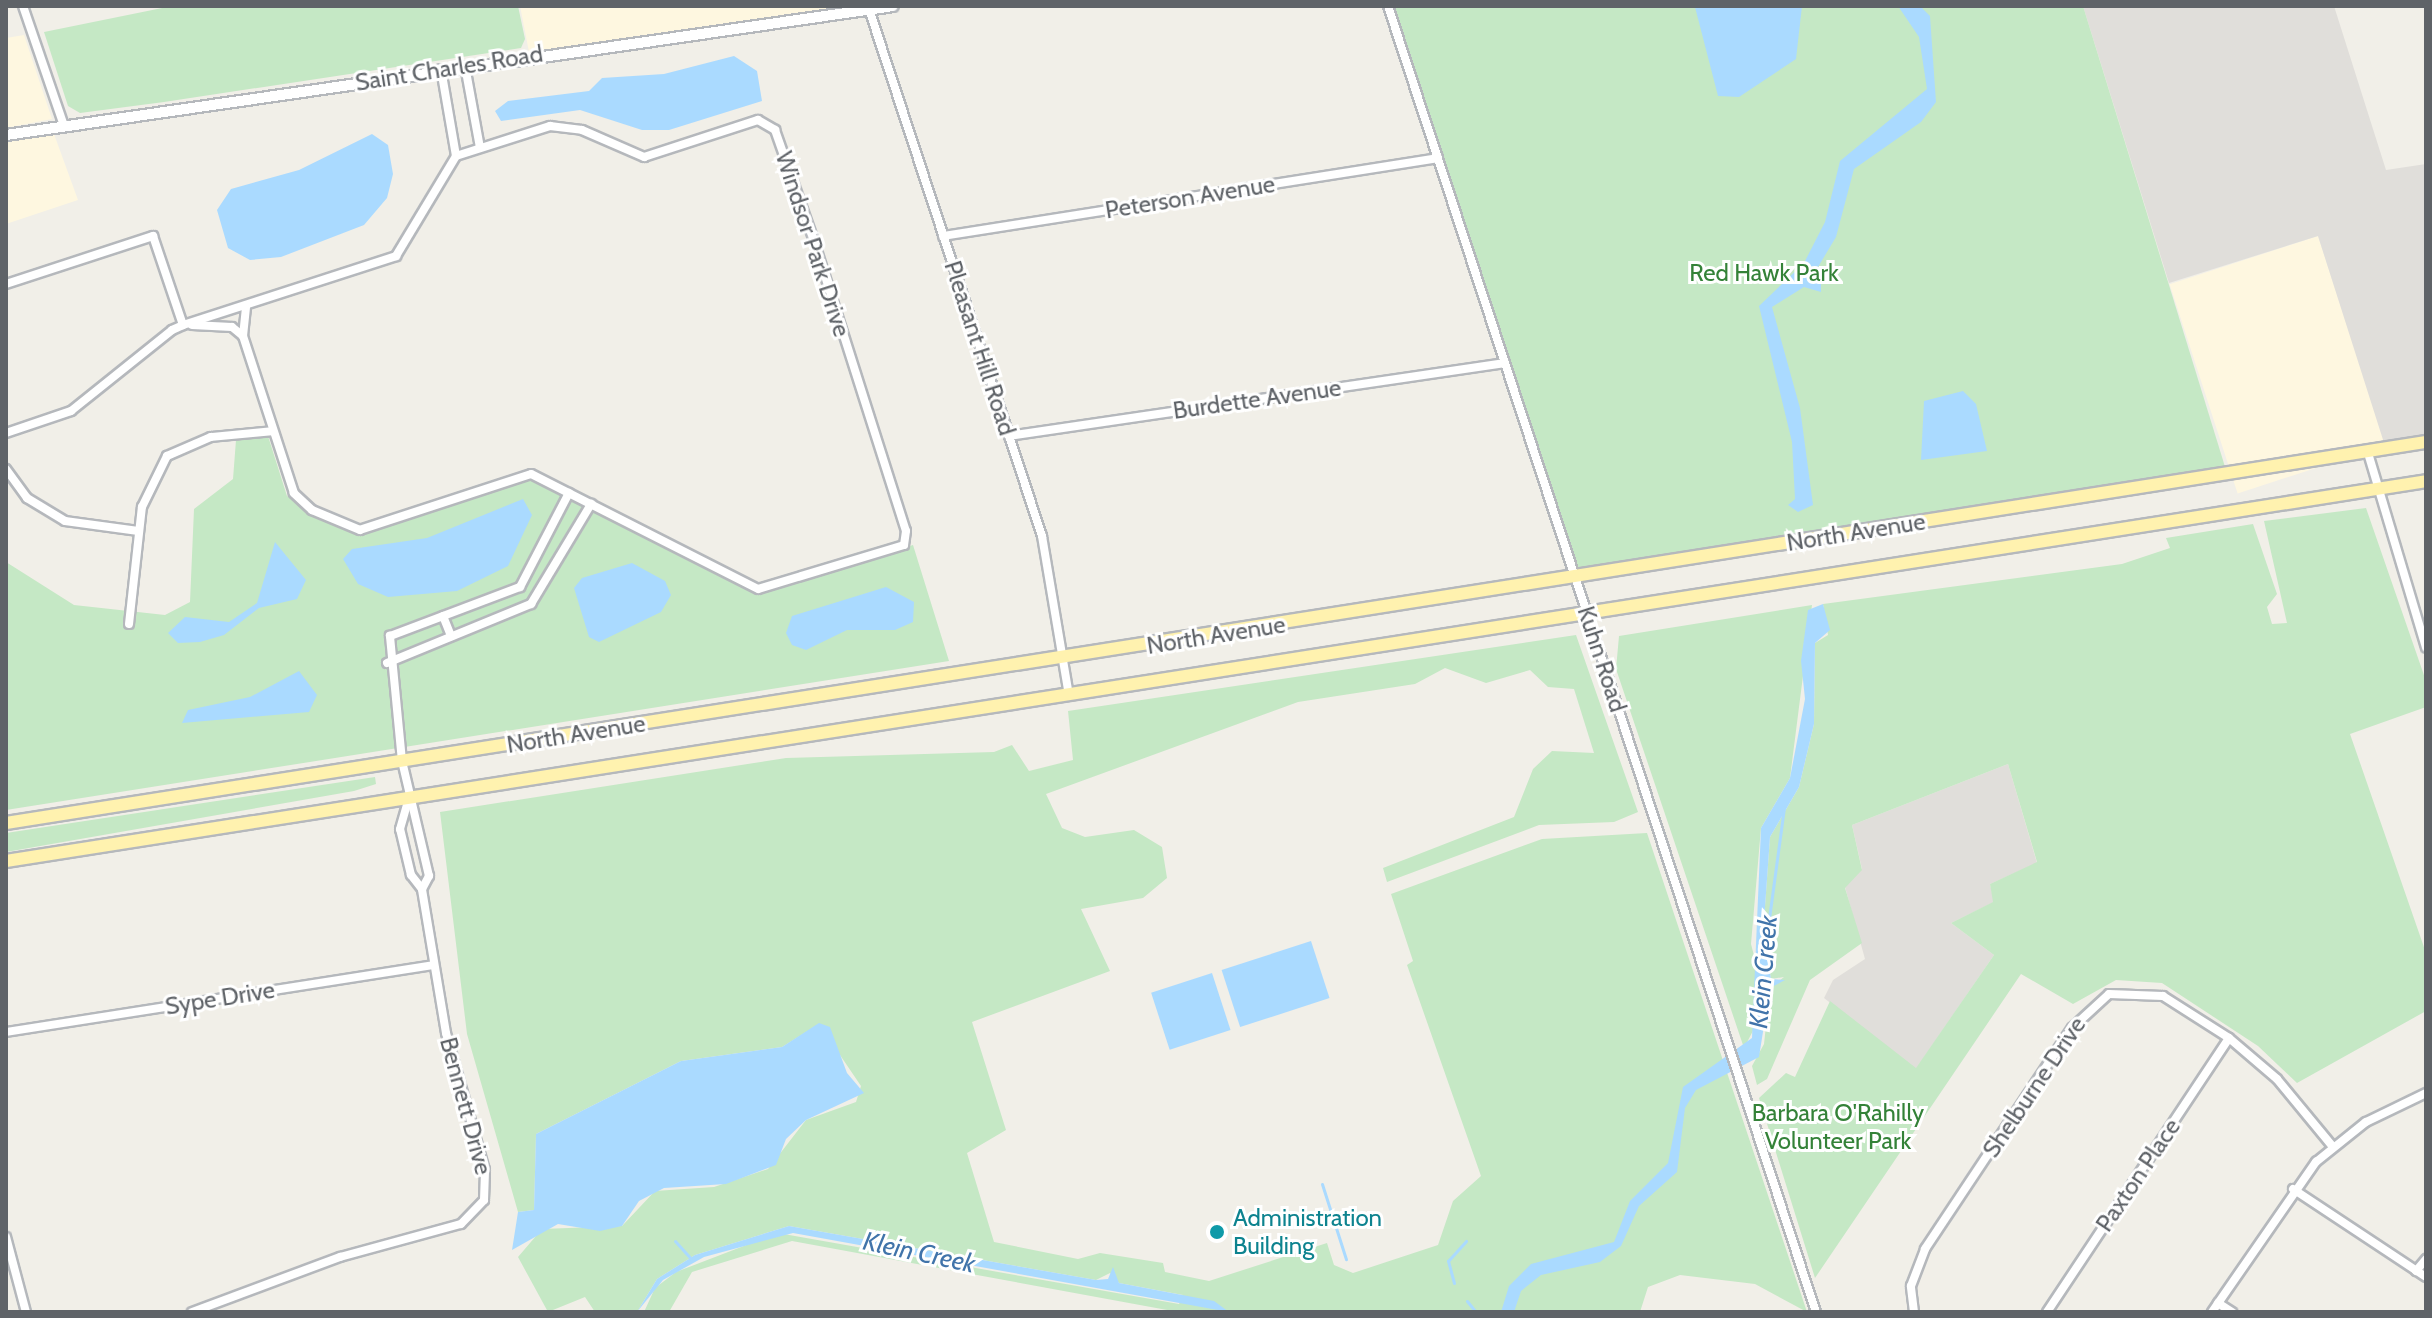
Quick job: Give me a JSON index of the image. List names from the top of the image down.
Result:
{
  "streets": {
    "main road": ["North Avenue"],
    "street": [
      "Saint Charles Road",
      "Peterson Avenue",
      "Windsor Park Drive",
      "Pleasant Hill Road",
      "Burdette Avenue",
      "Kuhn Road",
      "Sype Drive",
      "Shelburne Drive",
      "Bennett Drive",
      "Paxton Place"
    ]
  },
  "crossings": [
    ["Saint Charles Road", "Pleasant Hill Road"],
    ["Peterson Avenue", "Pleasant Hill Road"],
    ["Peterson Avenue", "Kuhn Road"],
    ["Pleasant Hill Road", "Burdette Avenue"],
    ["Pleasant Hill Road", "North Avenue"],
    ["Burdette Avenue", "Kuhn Road"],
    ["North Avenue", "Kuhn Road"],
    ["North Avenue", "Bennett Drive"],
    ["Sype Drive", "Bennett Drive"],
    ["Shelburne Drive", "Paxton Place"]
  ],
  "water": ["Klein Creek"],
  "parks": ["Red Hawk Park", "Barbara O'Rahilly Volunteer Park"],
  "places": ["Administration Building"]
}
